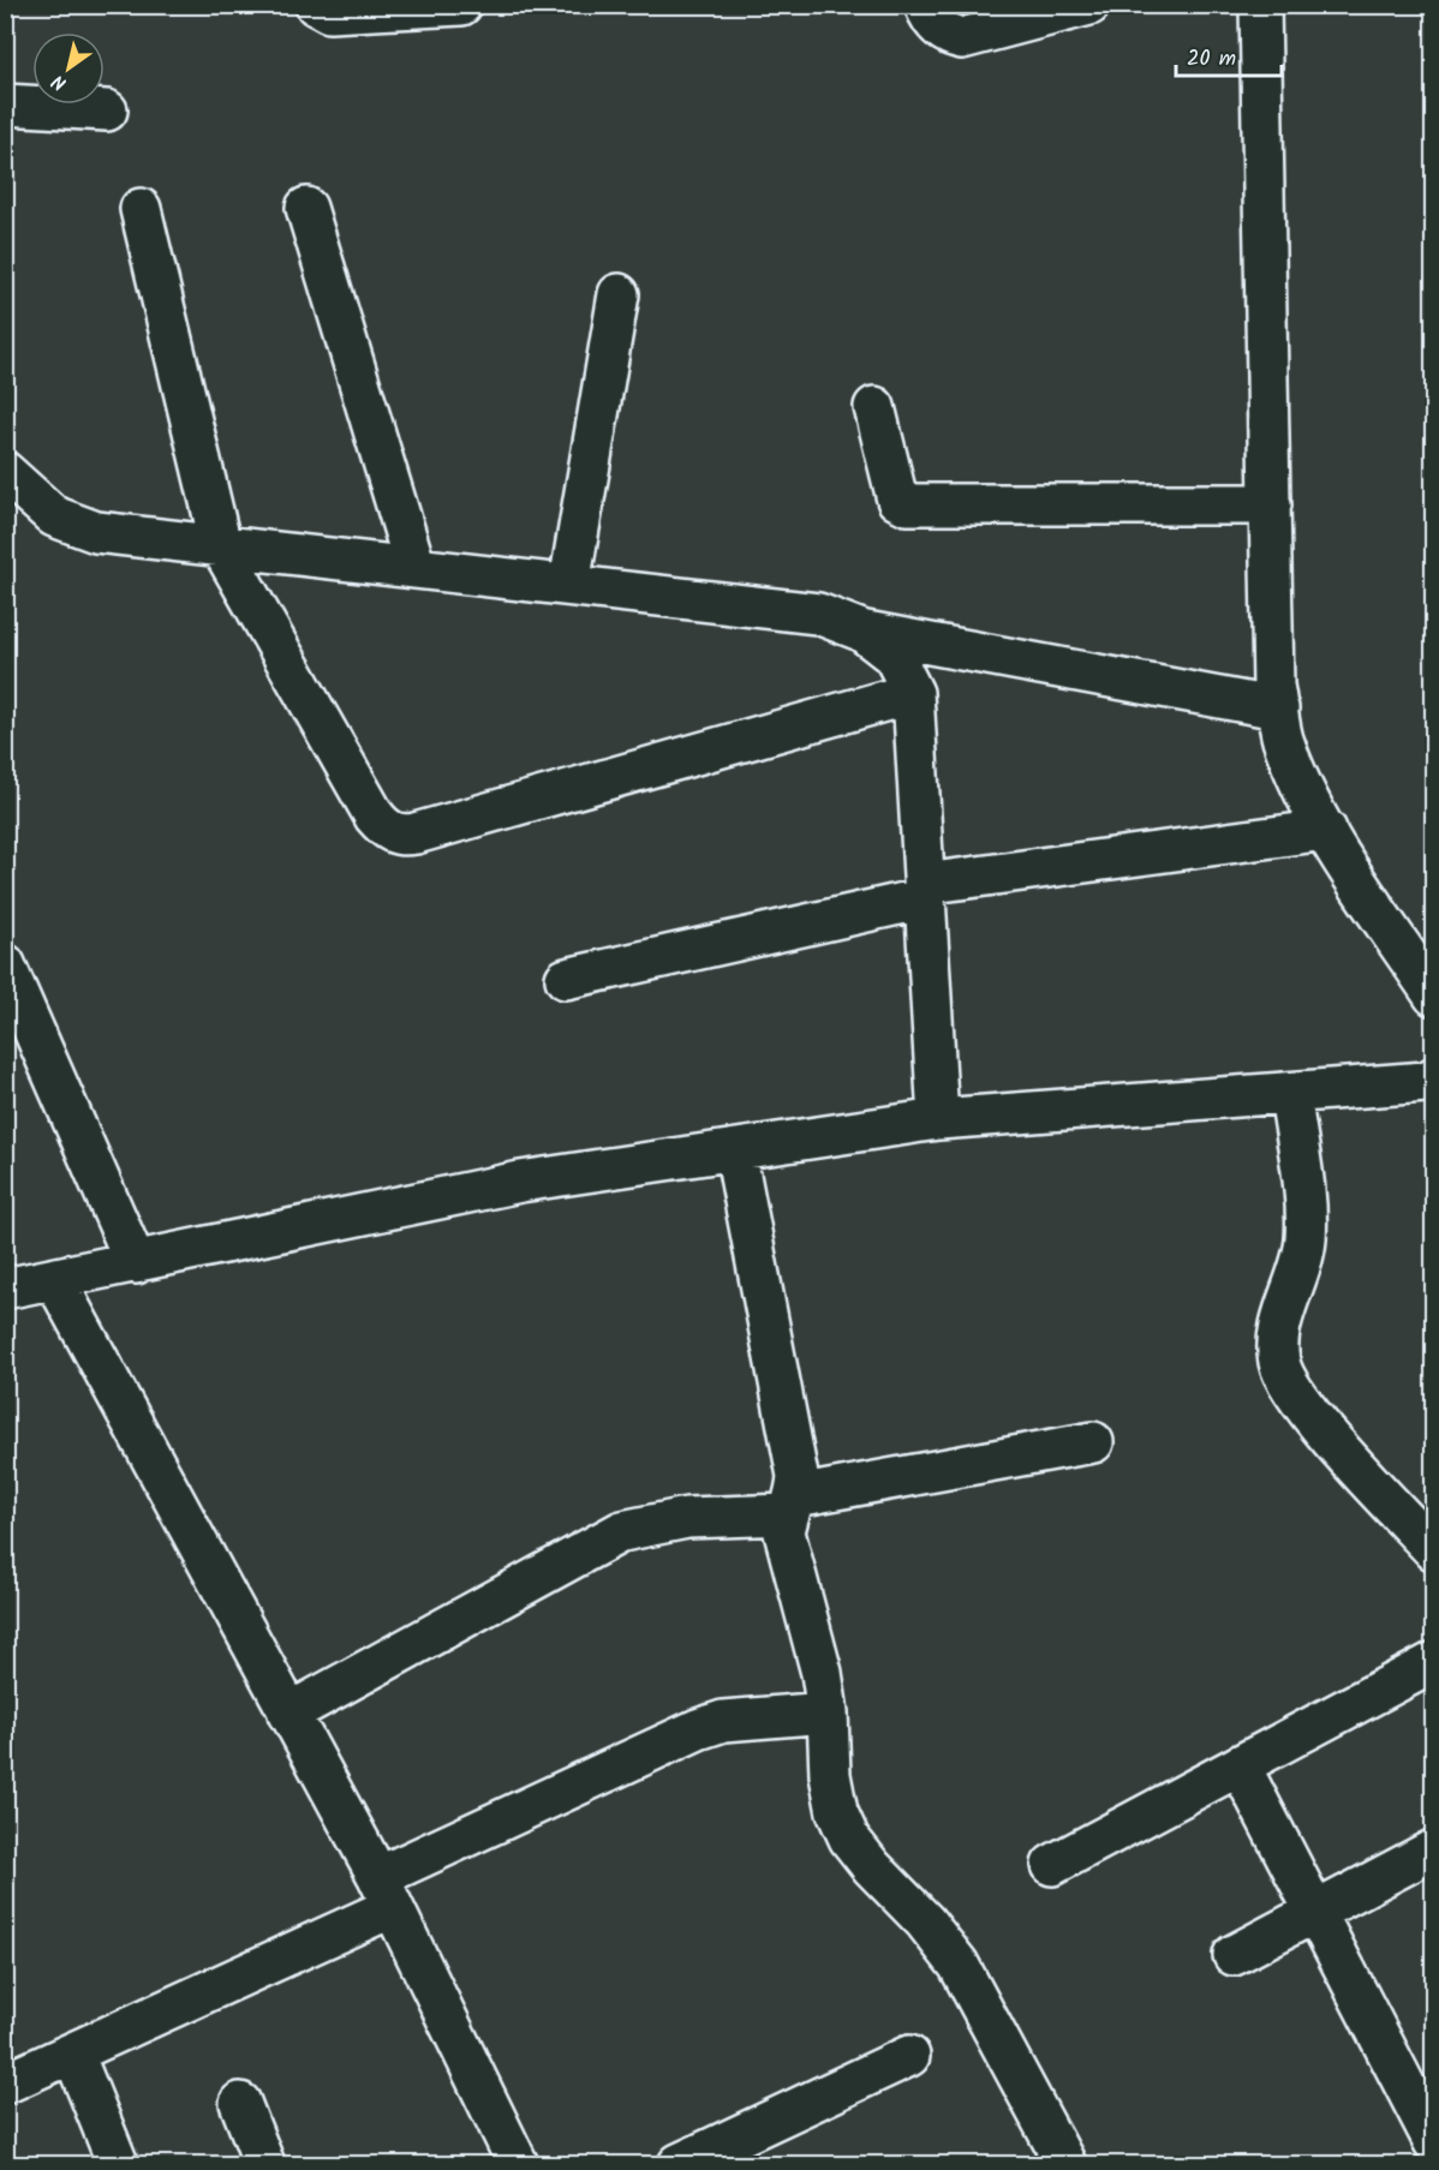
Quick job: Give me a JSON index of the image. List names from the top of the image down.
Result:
{
  "scale_bar": "20 m",
  "north": "bottom left"
}
